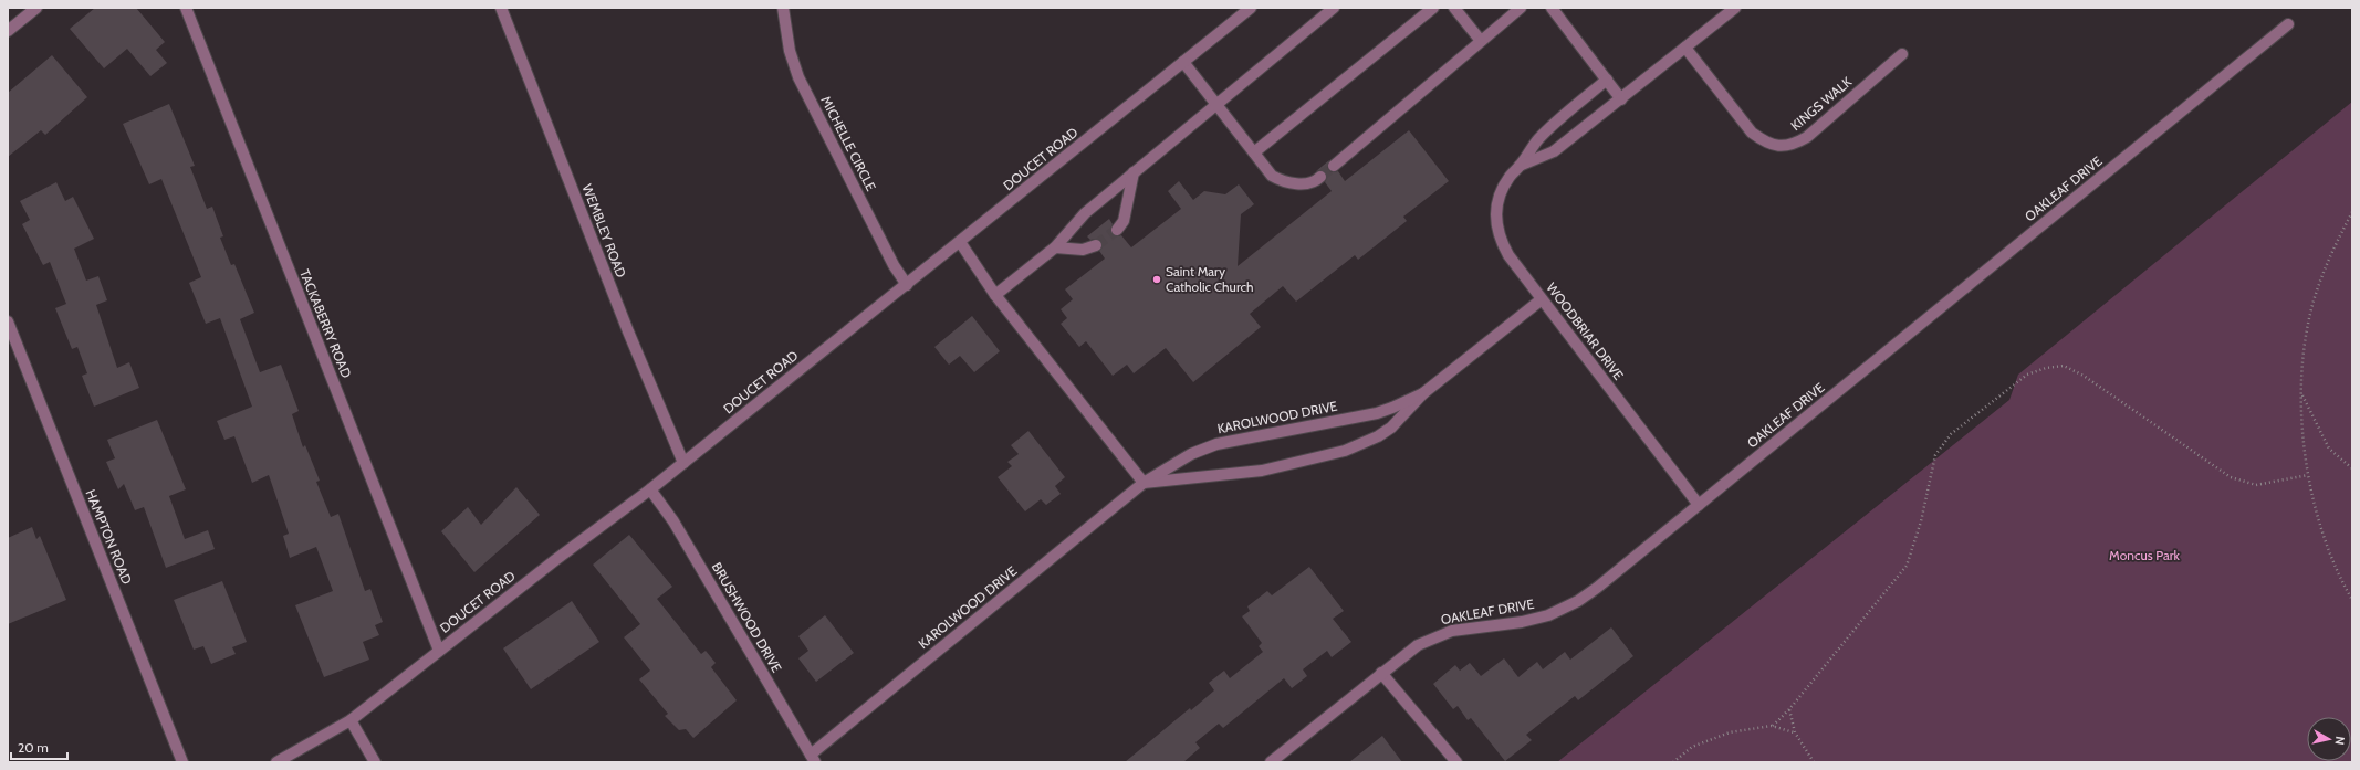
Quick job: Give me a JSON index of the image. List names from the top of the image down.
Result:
{
  "streets": {
    "street": [
      "KINGS WALK",
      "MICHELLE CIRCLE",
      "DOUCET ROAD",
      "OAKLEAF DRIVE",
      "WEMBLEY ROAD",
      "TACKABERRY ROAD",
      "WOODBRIAR DRIVE",
      "KAROLWOOD DRIVE",
      "HAMPTON ROAD",
      "BRUSHWOOD DRIVE"
    ]
  },
  "crossings": [
    ["KINGS WALK", "WOODBRIAR DRIVE"],
    ["MICHELLE CIRCLE", "DOUCET ROAD"],
    ["DOUCET ROAD", "WEMBLEY ROAD"],
    ["DOUCET ROAD", "TACKABERRY ROAD"],
    ["DOUCET ROAD", "BRUSHWOOD DRIVE"],
    ["OAKLEAF DRIVE", "WOODBRIAR DRIVE"],
    ["WOODBRIAR DRIVE", "KAROLWOOD DRIVE"],
    ["KAROLWOOD DRIVE", "BRUSHWOOD DRIVE"]
  ],
  "parks": ["Moncus Park"],
  "places": ["Saint Mary Catholic Church"],
  "scale_bar": "20 m",
  "north": "right"
}
